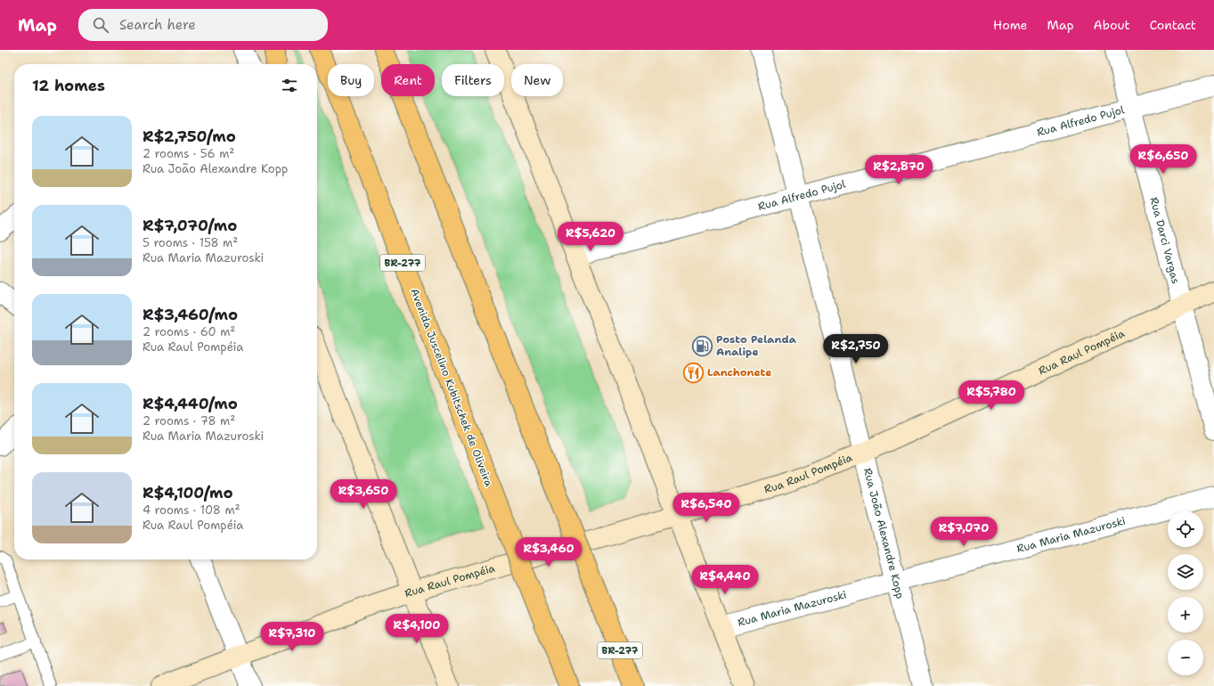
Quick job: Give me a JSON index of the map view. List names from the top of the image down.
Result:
{
  "streets": {
    "highway": ["BR-277", "Avenida Juscelino Kubitschek de Oliveira"],
    "main road": ["Rua Raul Pompéia"],
    "street": [
      "Rua Alfredo Pujol",
      "Rua Darci Vargas",
      "Rua João Alexandre Kopp",
      "Rua Maria Mazuroski"
    ]
  },
  "crossings": [
    ["Rua Alfredo Pujol", "Rua Darci Vargas"],
    ["Rua Alfredo Pujol", "Rua João Alexandre Kopp"],
    ["Rua Darci Vargas", "Rua Raul Pompéia"],
    ["Rua Raul Pompéia", "Rua João Alexandre Kopp"],
    ["Rua João Alexandre Kopp", "Rua Maria Mazuroski"]
  ],
  "places": {
    "fuel station": ["Posto Pelanda Analipe"],
    "restaurant": ["Lanchonete"]
  },
  "page": {
    "header": "Map",
    "search": "Search here",
    "nav": [
      "Home",
      "Map",
      "About",
      "Contact"
    ],
    "chip": [
      "Buy",
      "Rent",
      "Filters",
      "New"
    ],
    "heading": "12 homes",
    "list": [
      {
        "name": "R$2,750/mo",
        "note": "2 rooms · 56 m² · Rua João Alexandre Kopp"
      },
      {
        "name": "R$7,070/mo",
        "note": "5 rooms · 158 m² · Rua Maria Mazuroski"
      },
      {
        "name": "R$3,460/mo",
        "note": "2 rooms · 60 m² · Rua Raul Pompéia"
      },
      {
        "name": "R$4,440/mo",
        "note": "2 rooms · 78 m² · Rua Maria Mazuroski"
      },
      {
        "name": "R$4,100/mo",
        "note": "4 rooms · 108 m² · Rua Raul Pompéia"
      }
    ],
    "price": [
      "R$6,650",
      "R$2,870",
      "R$5,620",
      "R$2,750",
      "R$5,780",
      "R$3,650",
      "R$6,540",
      "R$7,070",
      "R$3,460",
      "R$4,440",
      "R$4,100",
      "R$7,310"
    ],
    "map_buttons": ["+", "−"]
  }
}
